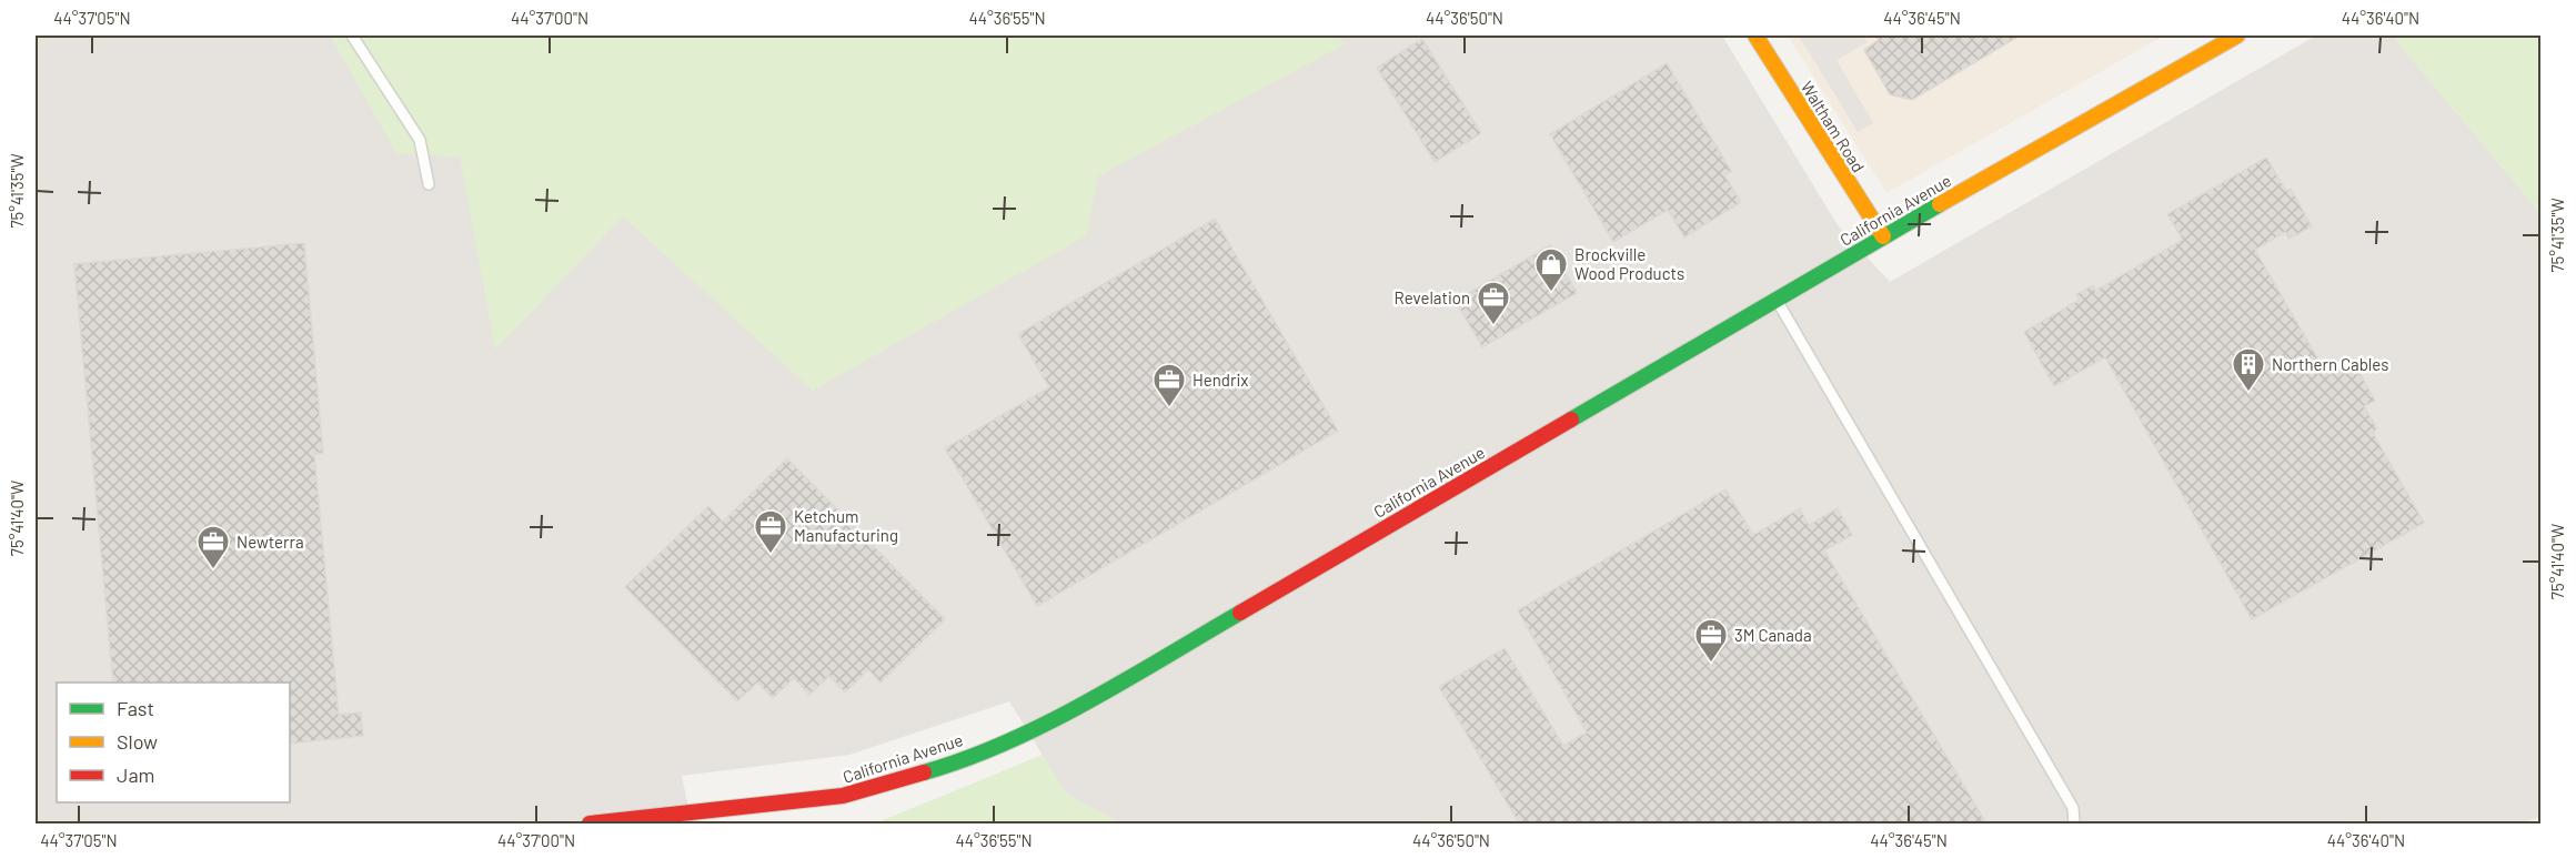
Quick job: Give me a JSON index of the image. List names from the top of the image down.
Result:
{
  "streets": {
    "street": ["Waltham Road", "California Avenue"]
  },
  "crossings": [
    ["Waltham Road", "California Avenue"]
  ],
  "places": {
    "shop": ["Brockville Wood Products"],
    "office": [
      "Revelation",
      "Hendrix",
      "Ketchum Manufacturing",
      "Newterra",
      "3M Canada"
    ],
    "building": ["Northern Cables"]
  },
  "legend": ["Fast", "Slow", "Jam"],
  "coordinates": [
    "44°37'05\"N",
    "44°37'00\"N",
    "44°36'55\"N",
    "44°36'50\"N",
    "44°36'45\"N",
    "44°36'40\"N",
    "75°41'35\"W",
    "75°41'40\"W"
  ]
}
